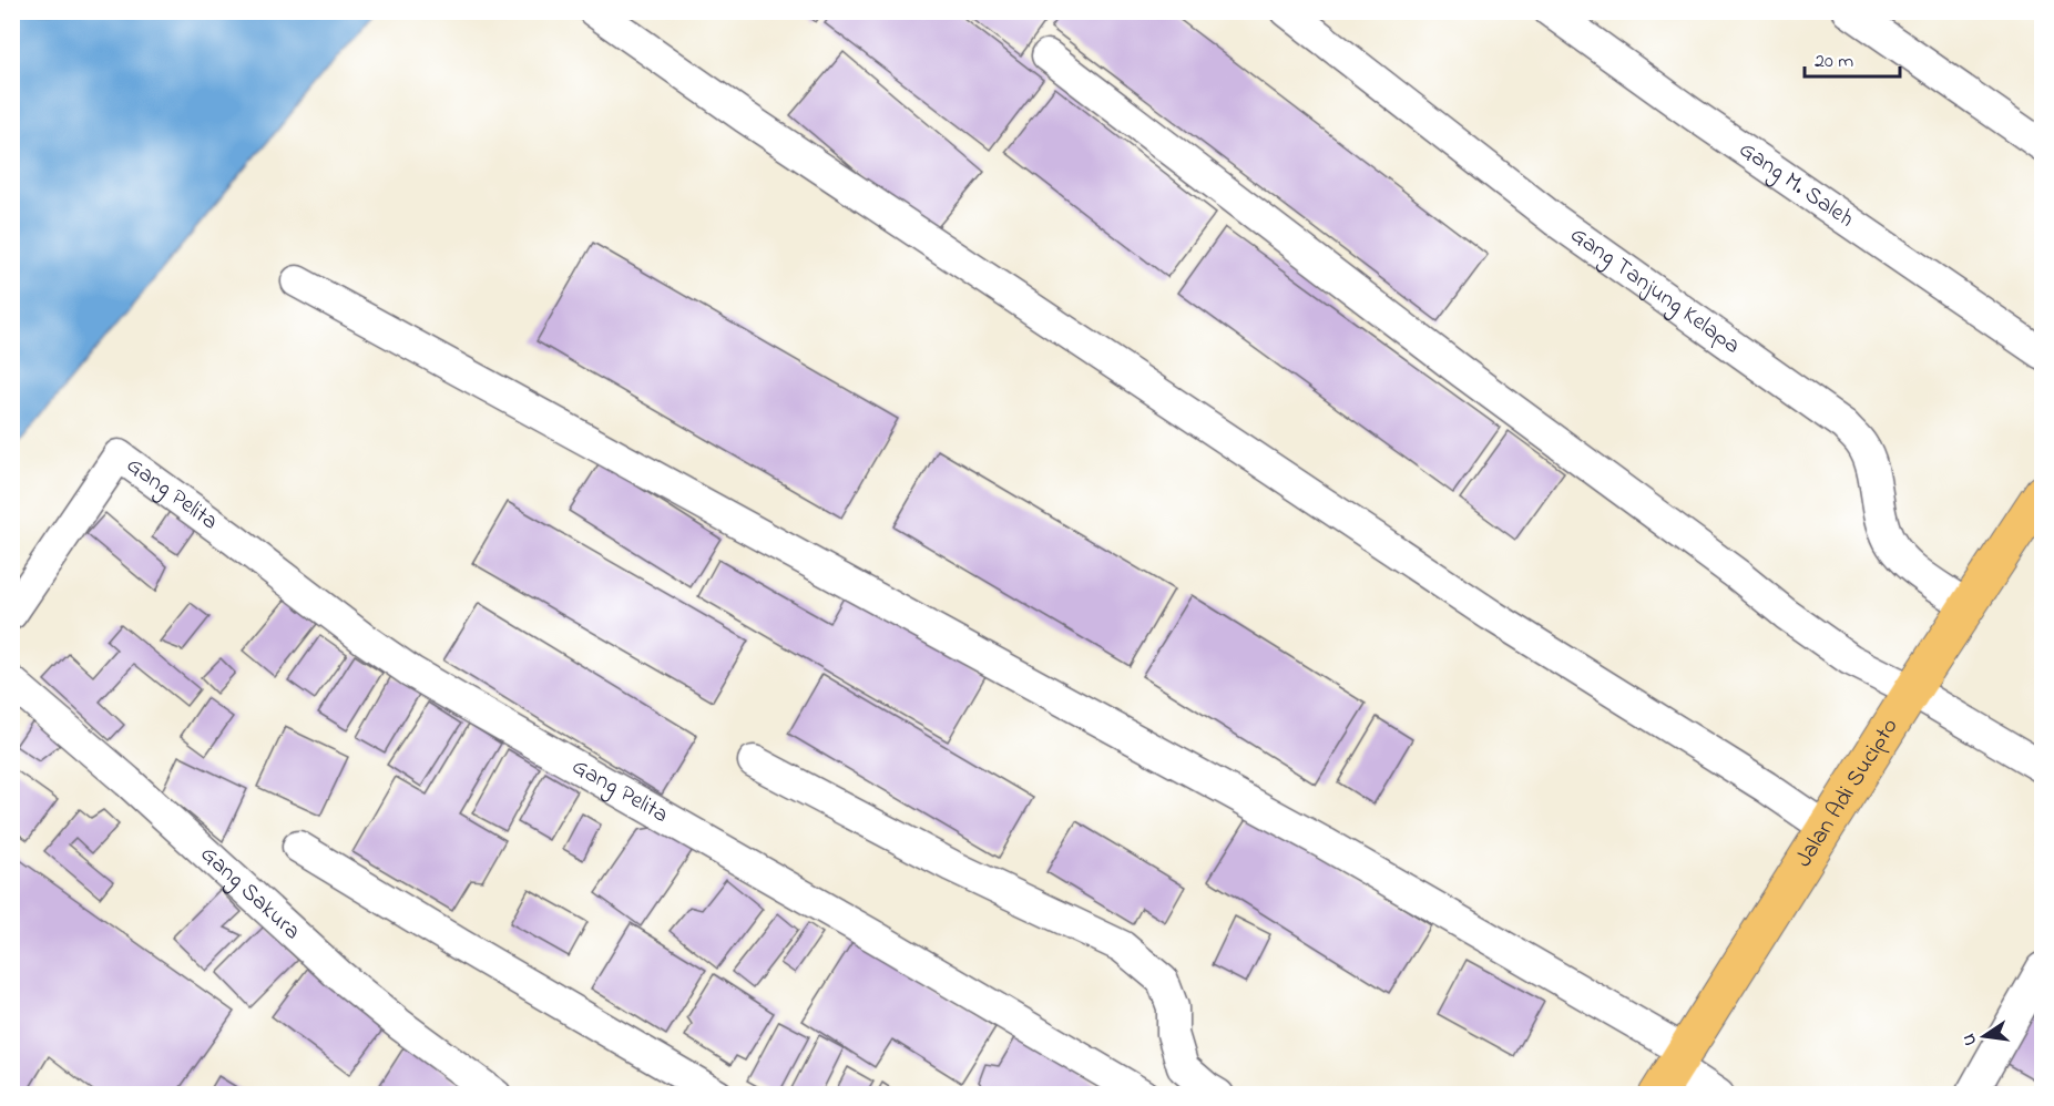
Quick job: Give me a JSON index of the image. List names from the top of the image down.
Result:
{
  "streets": {
    "main road": ["Jalan Adi Sucipto"],
    "street": [
      "Gang M. Saleh",
      "Gang Tanjung Kelapa",
      "Gang Pelita",
      "Gang Sakura"
    ]
  },
  "crossings": [
    ["Gang Tanjung Kelapa", "Jalan Adi Sucipto"]
  ],
  "scale_bar": "20 m",
  "north": "left"
}
